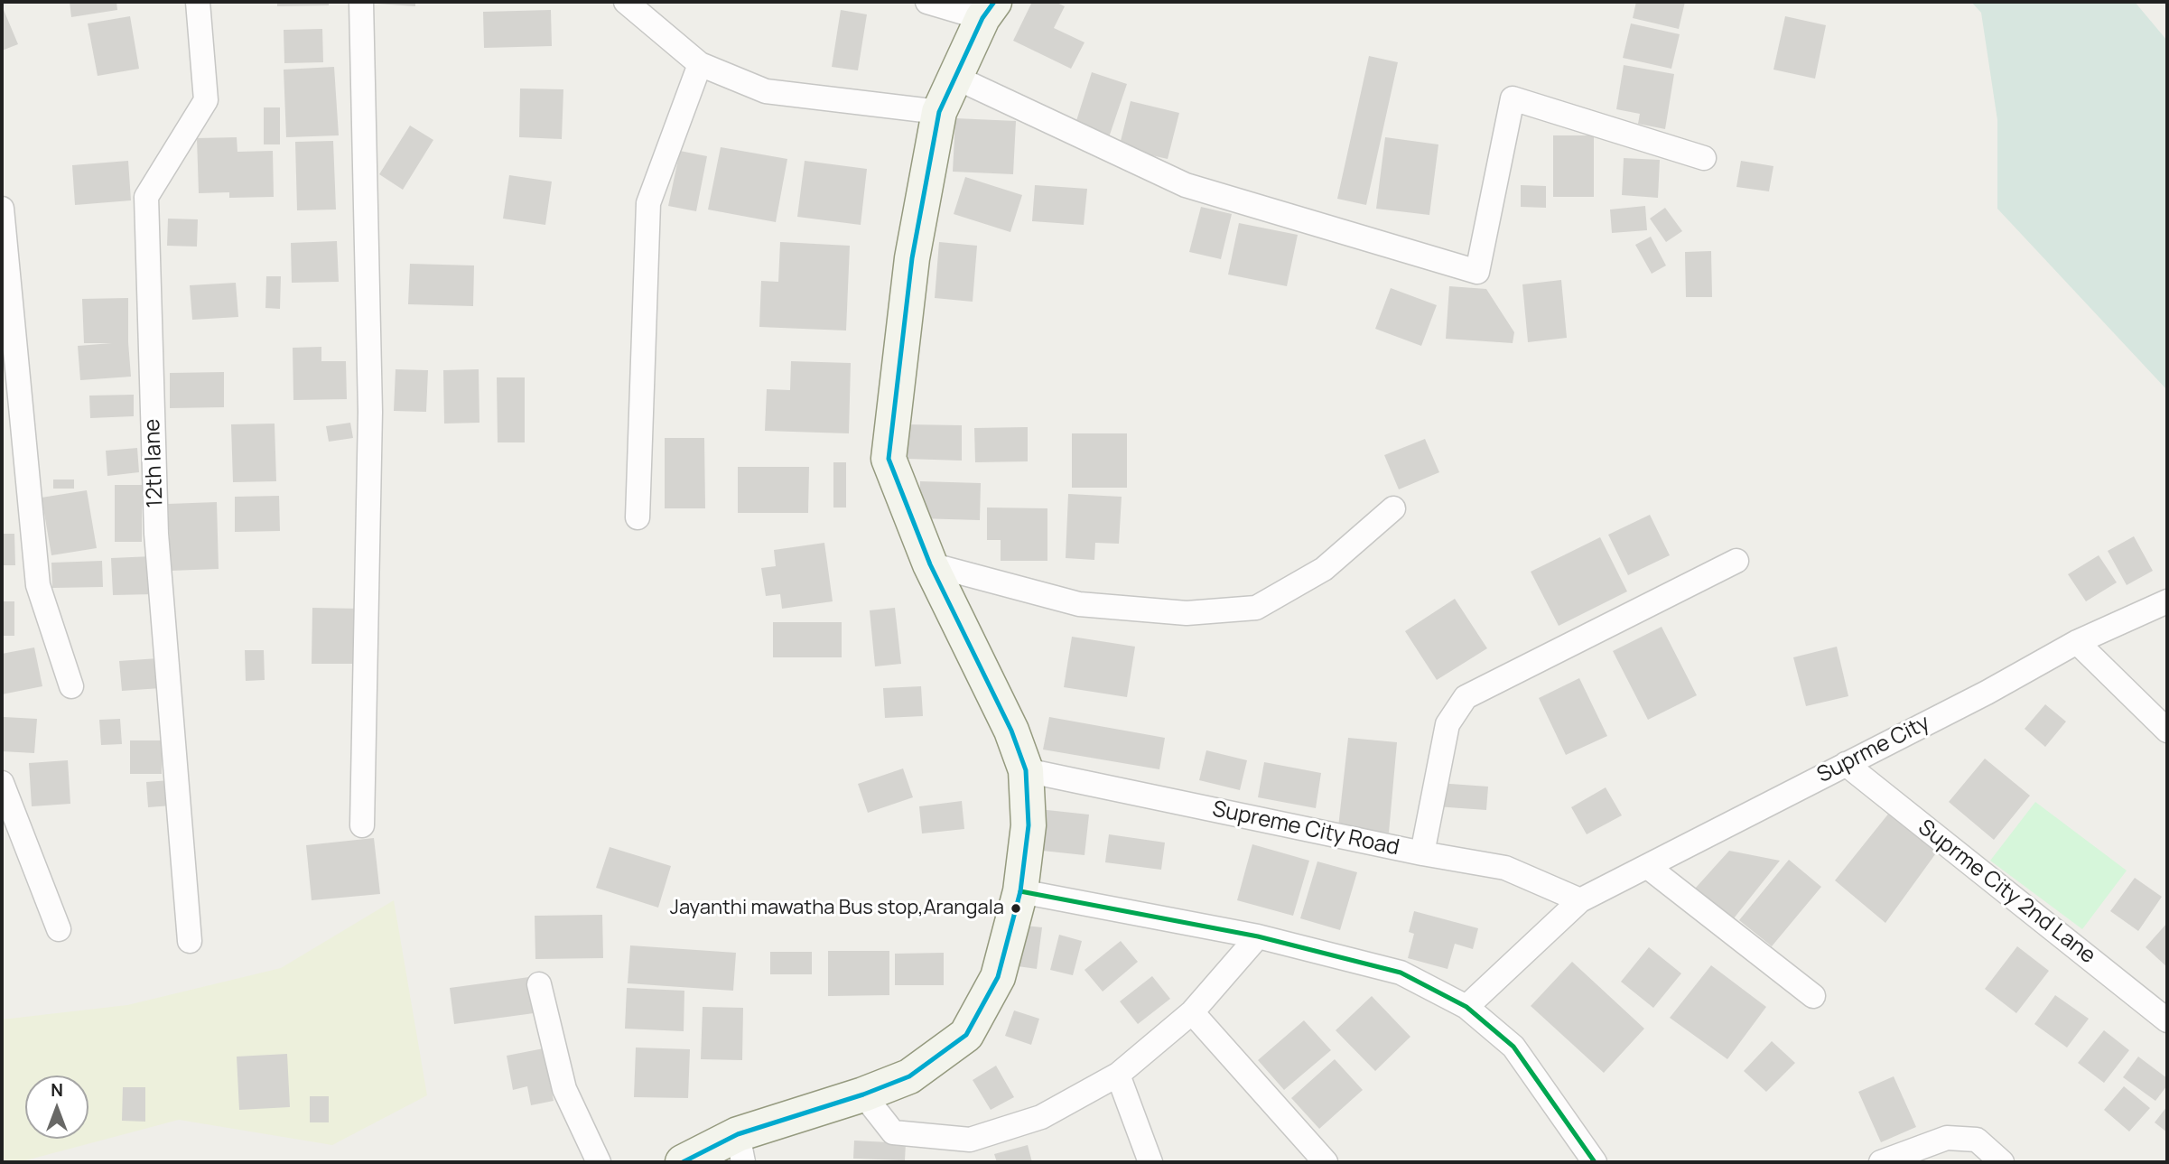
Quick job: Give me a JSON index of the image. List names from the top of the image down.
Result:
{
  "streets": {
    "street": [
      "12th lane",
      "Suprme City",
      "Supreme City Road",
      "Suprme City 2nd Lane"
    ]
  },
  "crossings": [
    ["Suprme City", "Supreme City Road"],
    ["Suprme City", "Suprme City 2nd Lane"]
  ],
  "places": ["Jayanthi mawatha Bus stop,Arangala"],
  "north": "top"
}
